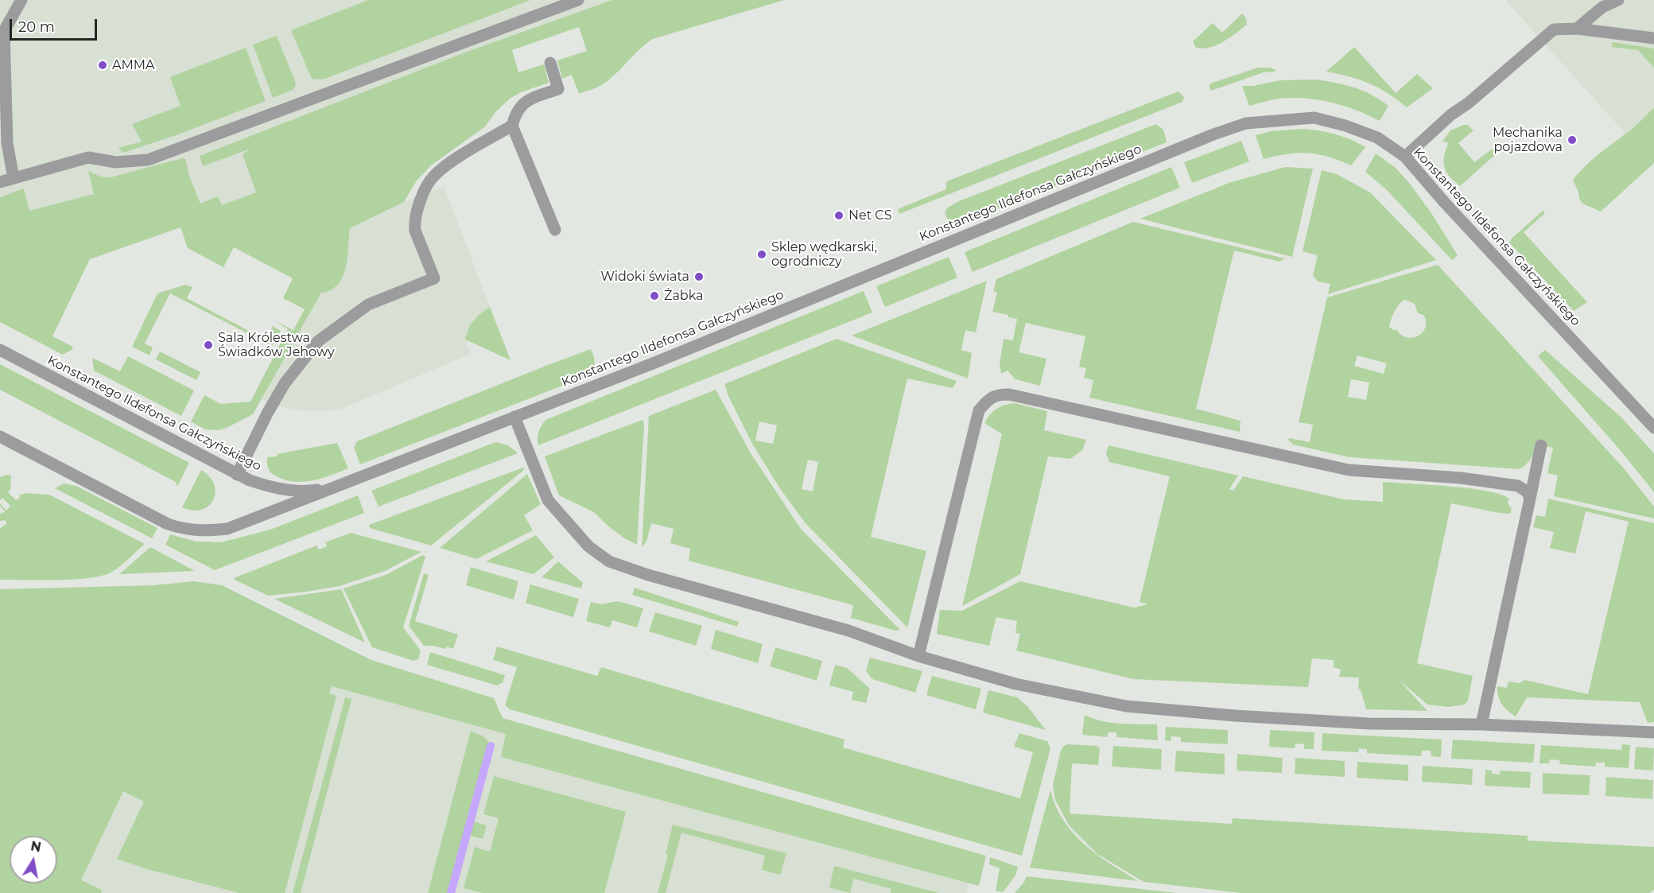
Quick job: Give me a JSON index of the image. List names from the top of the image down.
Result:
{
  "streets": {
    "street": ["Konstantego Ildefonsa Gałczyńskiego"]
  },
  "places": [
    "AMMA",
    "Mechanika pojazdowa",
    "Net CS",
    "Sklep wędkarski, ogrodniczy",
    "Widoki świata",
    "Żabka",
    "Sala Królestwa Świadków Jehowy"
  ],
  "scale_bar": "20 m",
  "north": "top"
}
